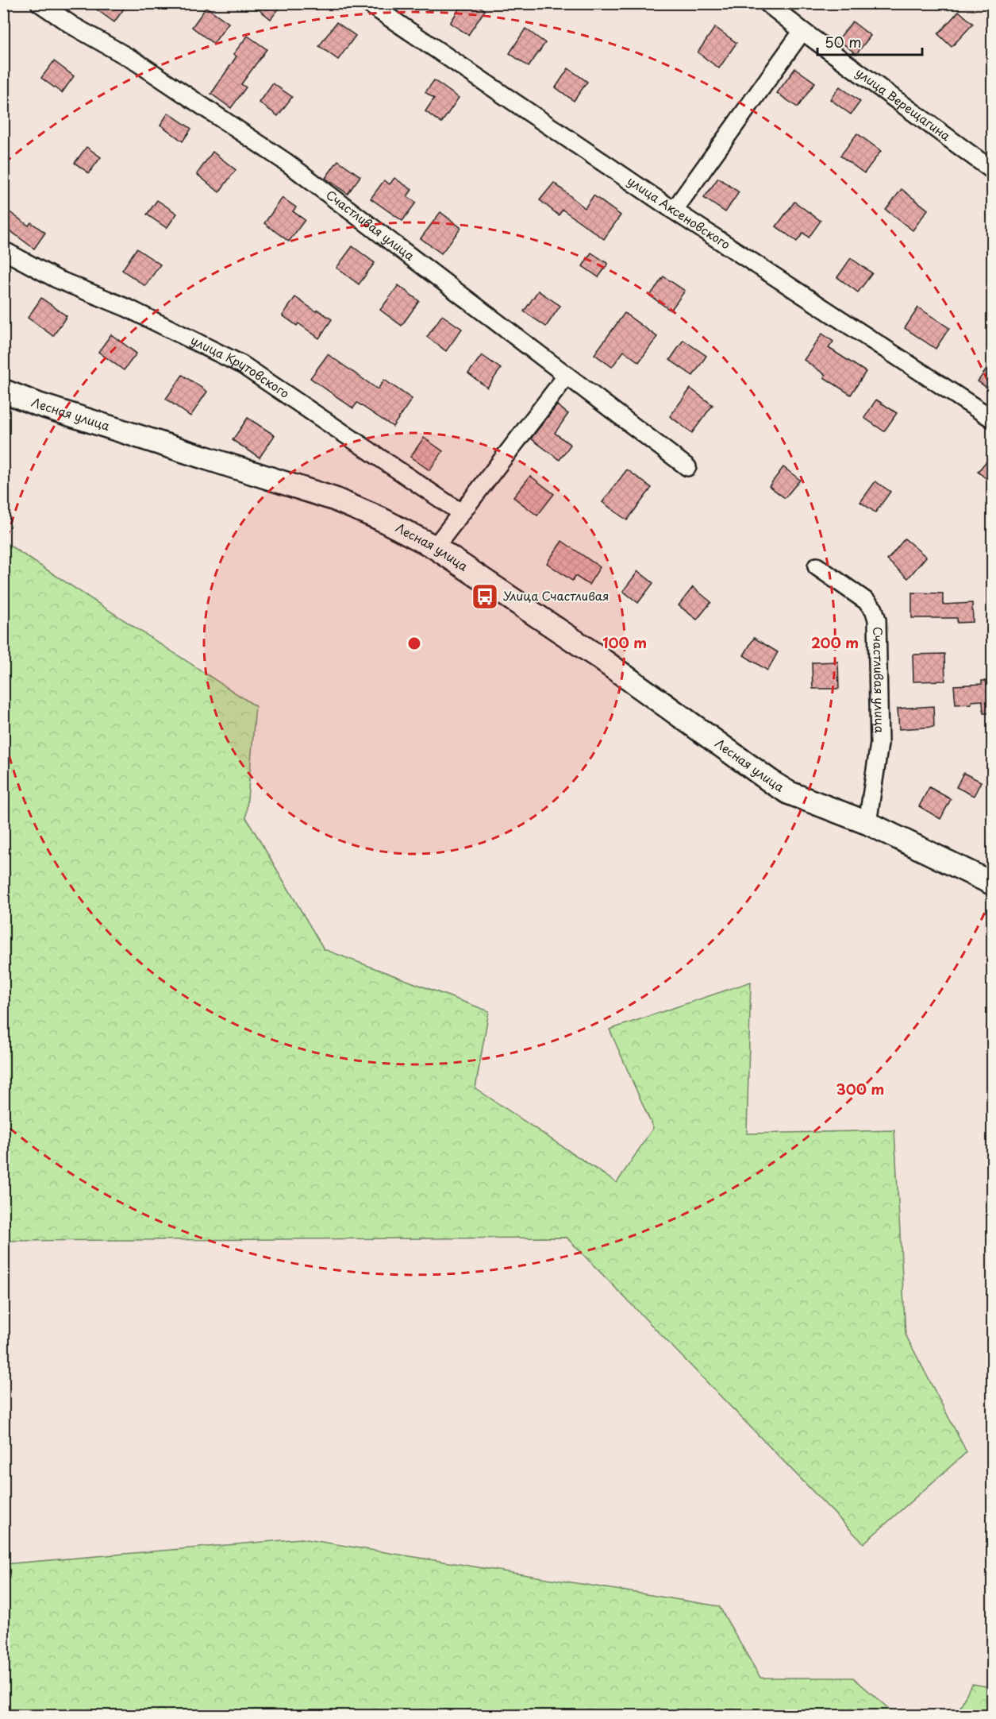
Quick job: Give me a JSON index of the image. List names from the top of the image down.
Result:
{
  "streets": {
    "main road": ["Лесная улица"],
    "street": [
      "улица Верещагина",
      "улица Аксеновского",
      "Счастливая улица",
      "улица Крутовского"
    ]
  },
  "crossings": [
    ["Счастливая улица", "Лесная улица"]
  ],
  "places": {
    "bus stop": ["Улица Счастливая"]
  },
  "scale_bar": "50 m",
  "rings": ["100 m", "200 m", "300 m"]
}
